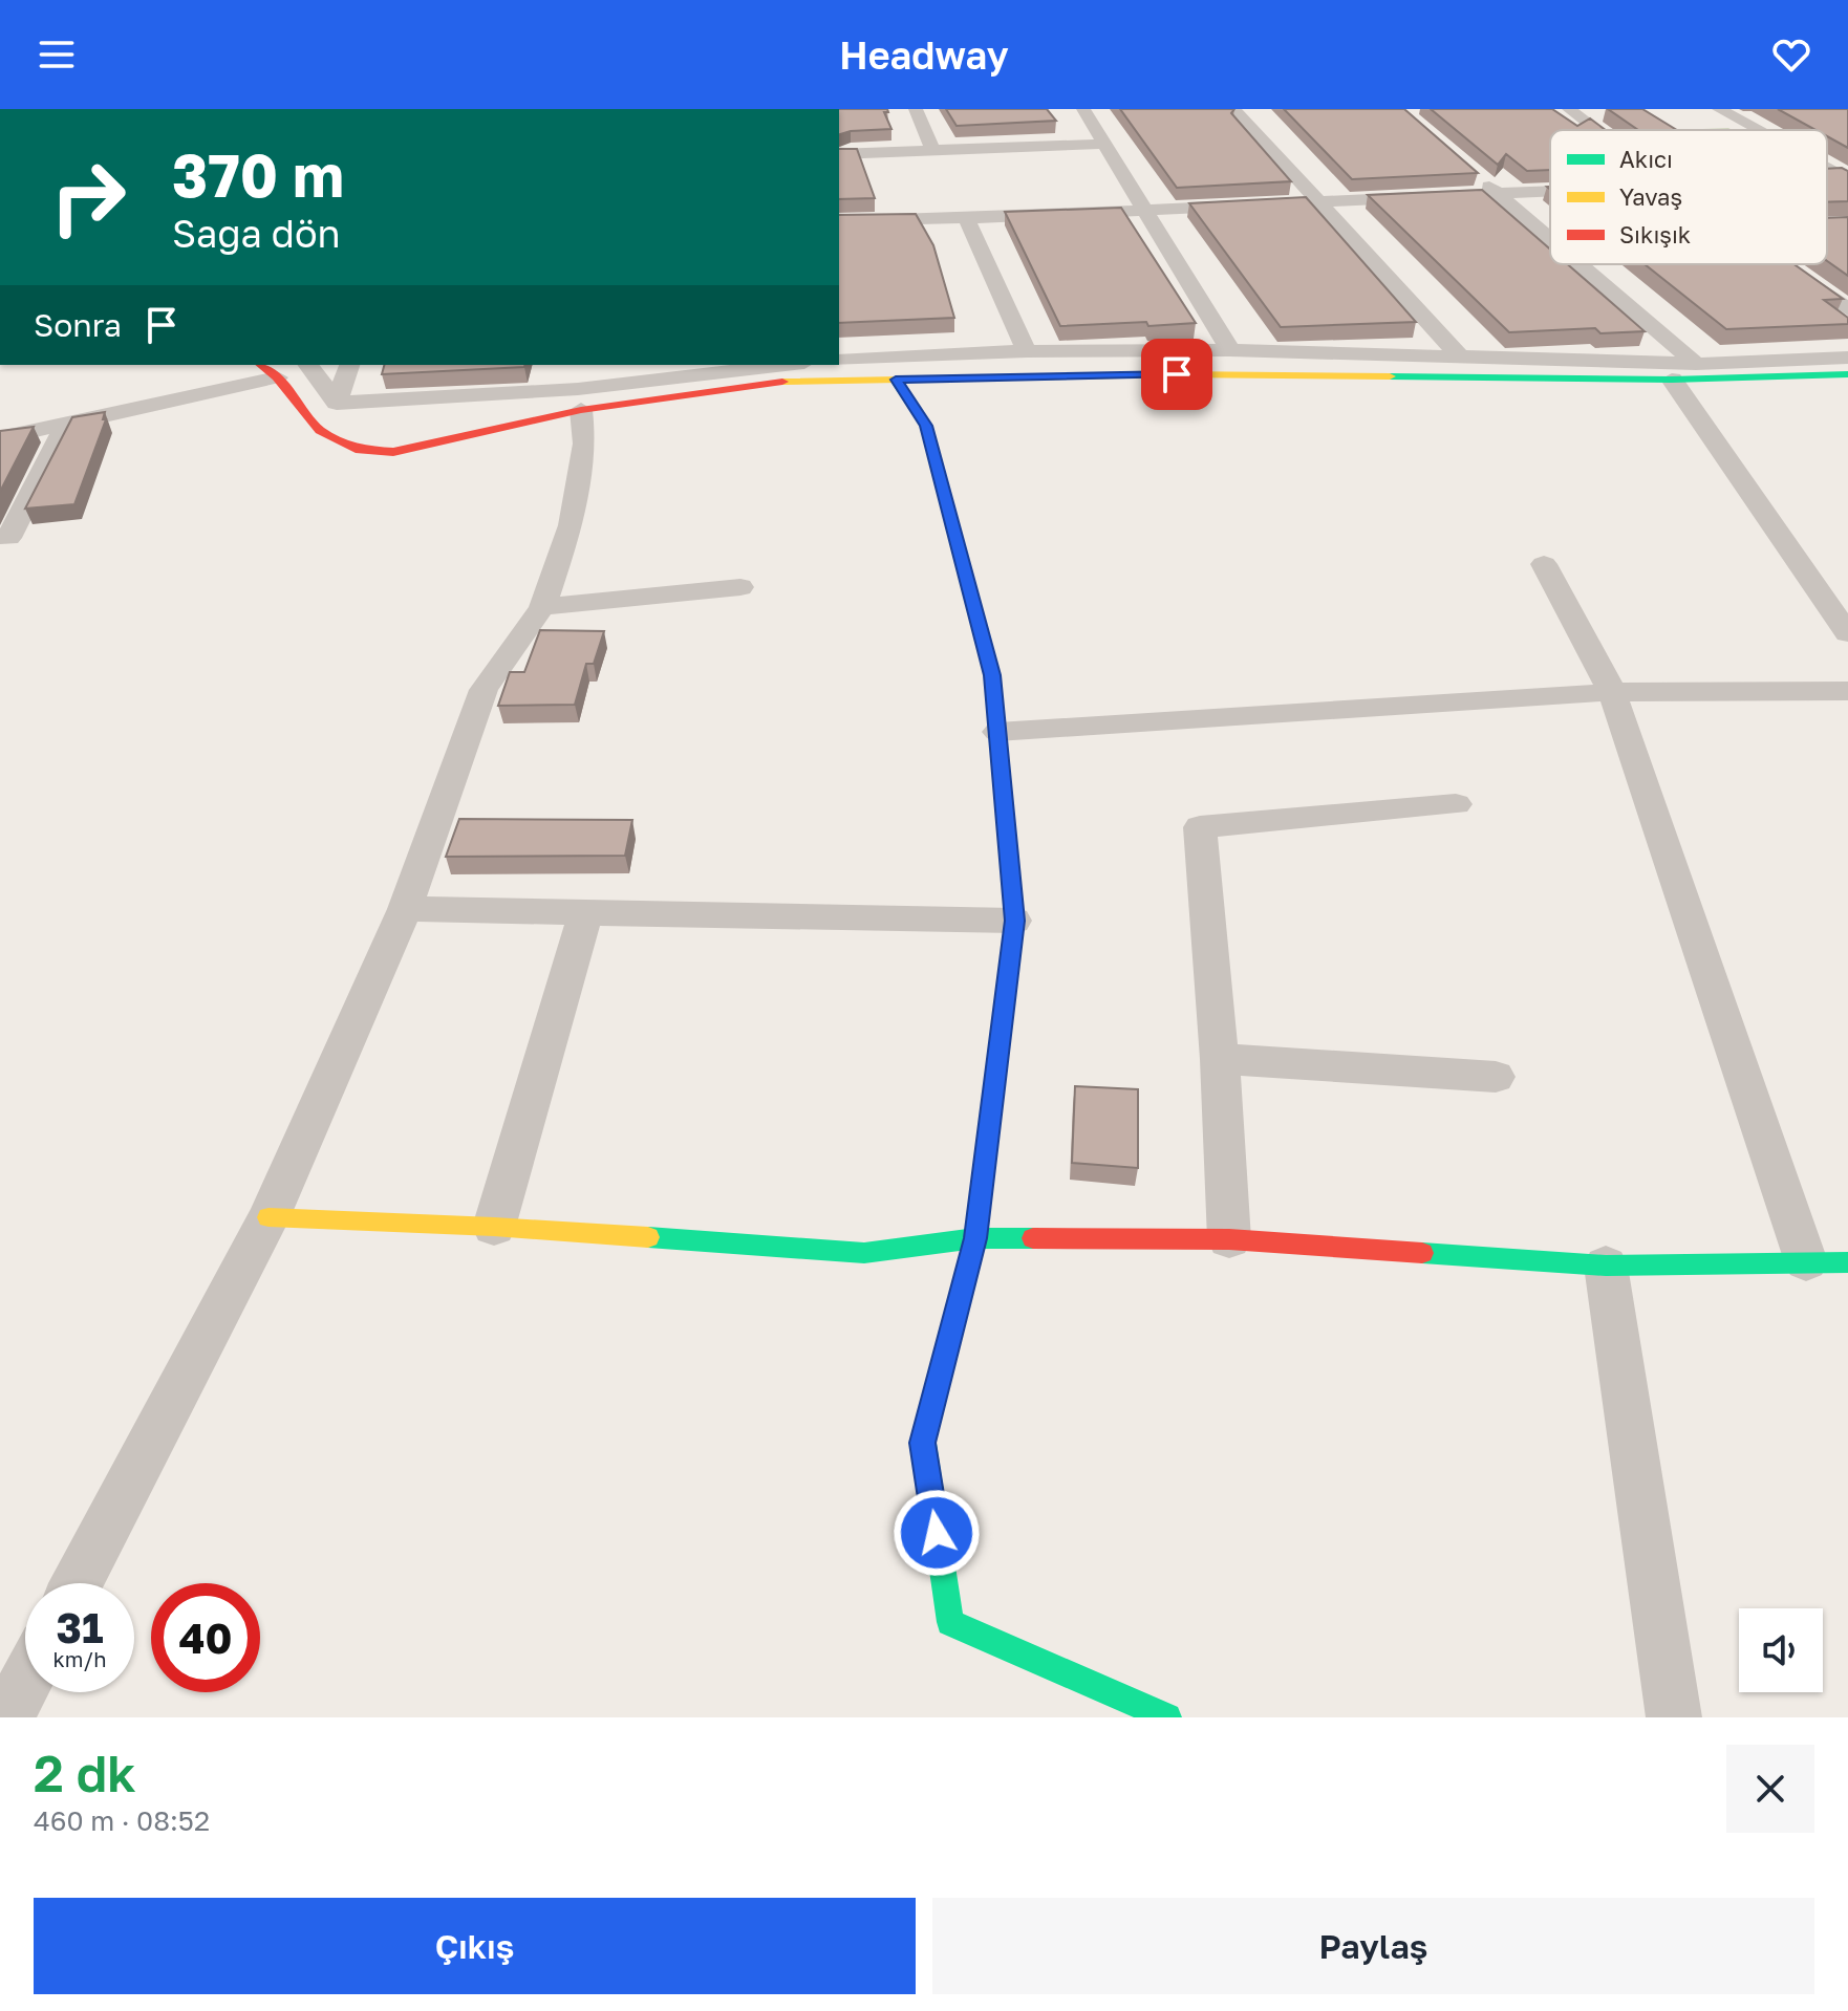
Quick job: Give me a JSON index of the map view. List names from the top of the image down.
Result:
{
  "legend": ["Akıcı", "Yavaş", "Sıkışık"],
  "page": {
    "header": "Headway",
    "turn": ["370 m", "Sağa dön"],
    "then": "Sonra",
    "speed": "31 km/h",
    "limit": "40",
    "heading": ["2 dk", "460 m · 08:52"],
    "buttons": ["Çıkış", "Paylaş"]
  }
}
